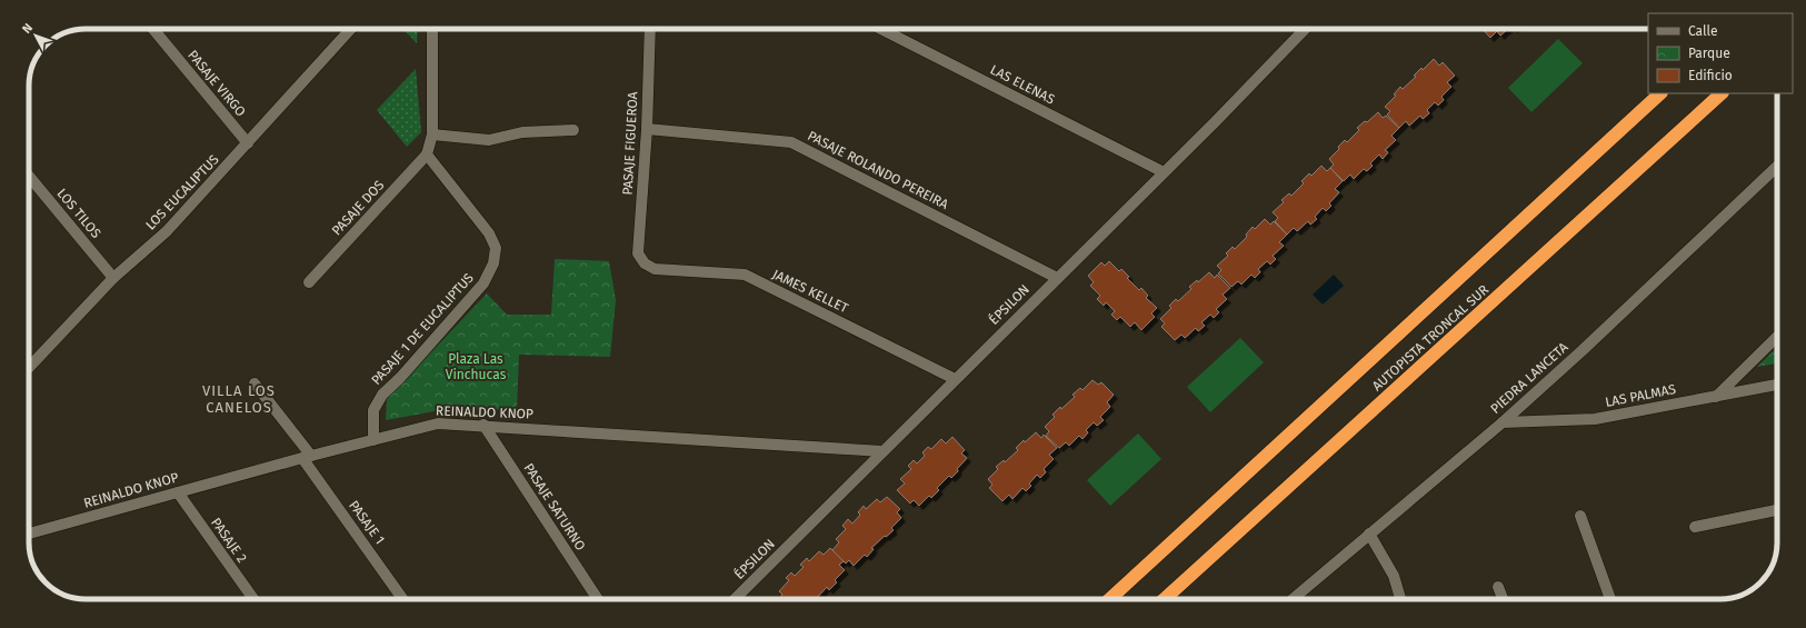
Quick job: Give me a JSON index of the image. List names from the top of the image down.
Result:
{
  "streets": {
    "highway": ["AUTOPISTA TRONCAL SUR"],
    "street": [
      "PASAJE VIRGO",
      "LAS ELENAS",
      "PASAJE FIGUEROA",
      "PASAJE ROLANDO PEREIRA",
      "LOS EUCALIPTUS",
      "PASAJE DOS",
      "LOS TILOS",
      "JAMES KELLET",
      "ÉPSILON",
      "PASAJE 1 DE EUCALIPTUS",
      "PIEDRA LANCETA",
      "LAS PALMAS",
      "REINALDO KNOP",
      "PASAJE SATURNO",
      "PASAJE 1",
      "PASAJE 2"
    ]
  },
  "crossings": [
    ["PASAJE VIRGO", "LOS EUCALIPTUS"],
    ["LAS ELENAS", "ÉPSILON"],
    ["PASAJE FIGUEROA", "PASAJE ROLANDO PEREIRA"],
    ["PASAJE FIGUEROA", "JAMES KELLET"],
    ["PASAJE ROLANDO PEREIRA", "ÉPSILON"],
    ["LOS EUCALIPTUS", "LOS TILOS"],
    ["PASAJE DOS", "PASAJE 1 DE EUCALIPTUS"],
    ["JAMES KELLET", "ÉPSILON"],
    ["ÉPSILON", "REINALDO KNOP"],
    ["PASAJE 1 DE EUCALIPTUS", "REINALDO KNOP"],
    ["PIEDRA LANCETA", "LAS PALMAS"],
    ["REINALDO KNOP", "PASAJE SATURNO"],
    ["REINALDO KNOP", "PASAJE 1"],
    ["REINALDO KNOP", "PASAJE 2"]
  ],
  "districts": ["VILLA LOS CANELOS"],
  "parks": ["Plaza Las Vinchucas"],
  "legend": ["Calle", "Parque", "Edificio"],
  "north": "top left"
}
